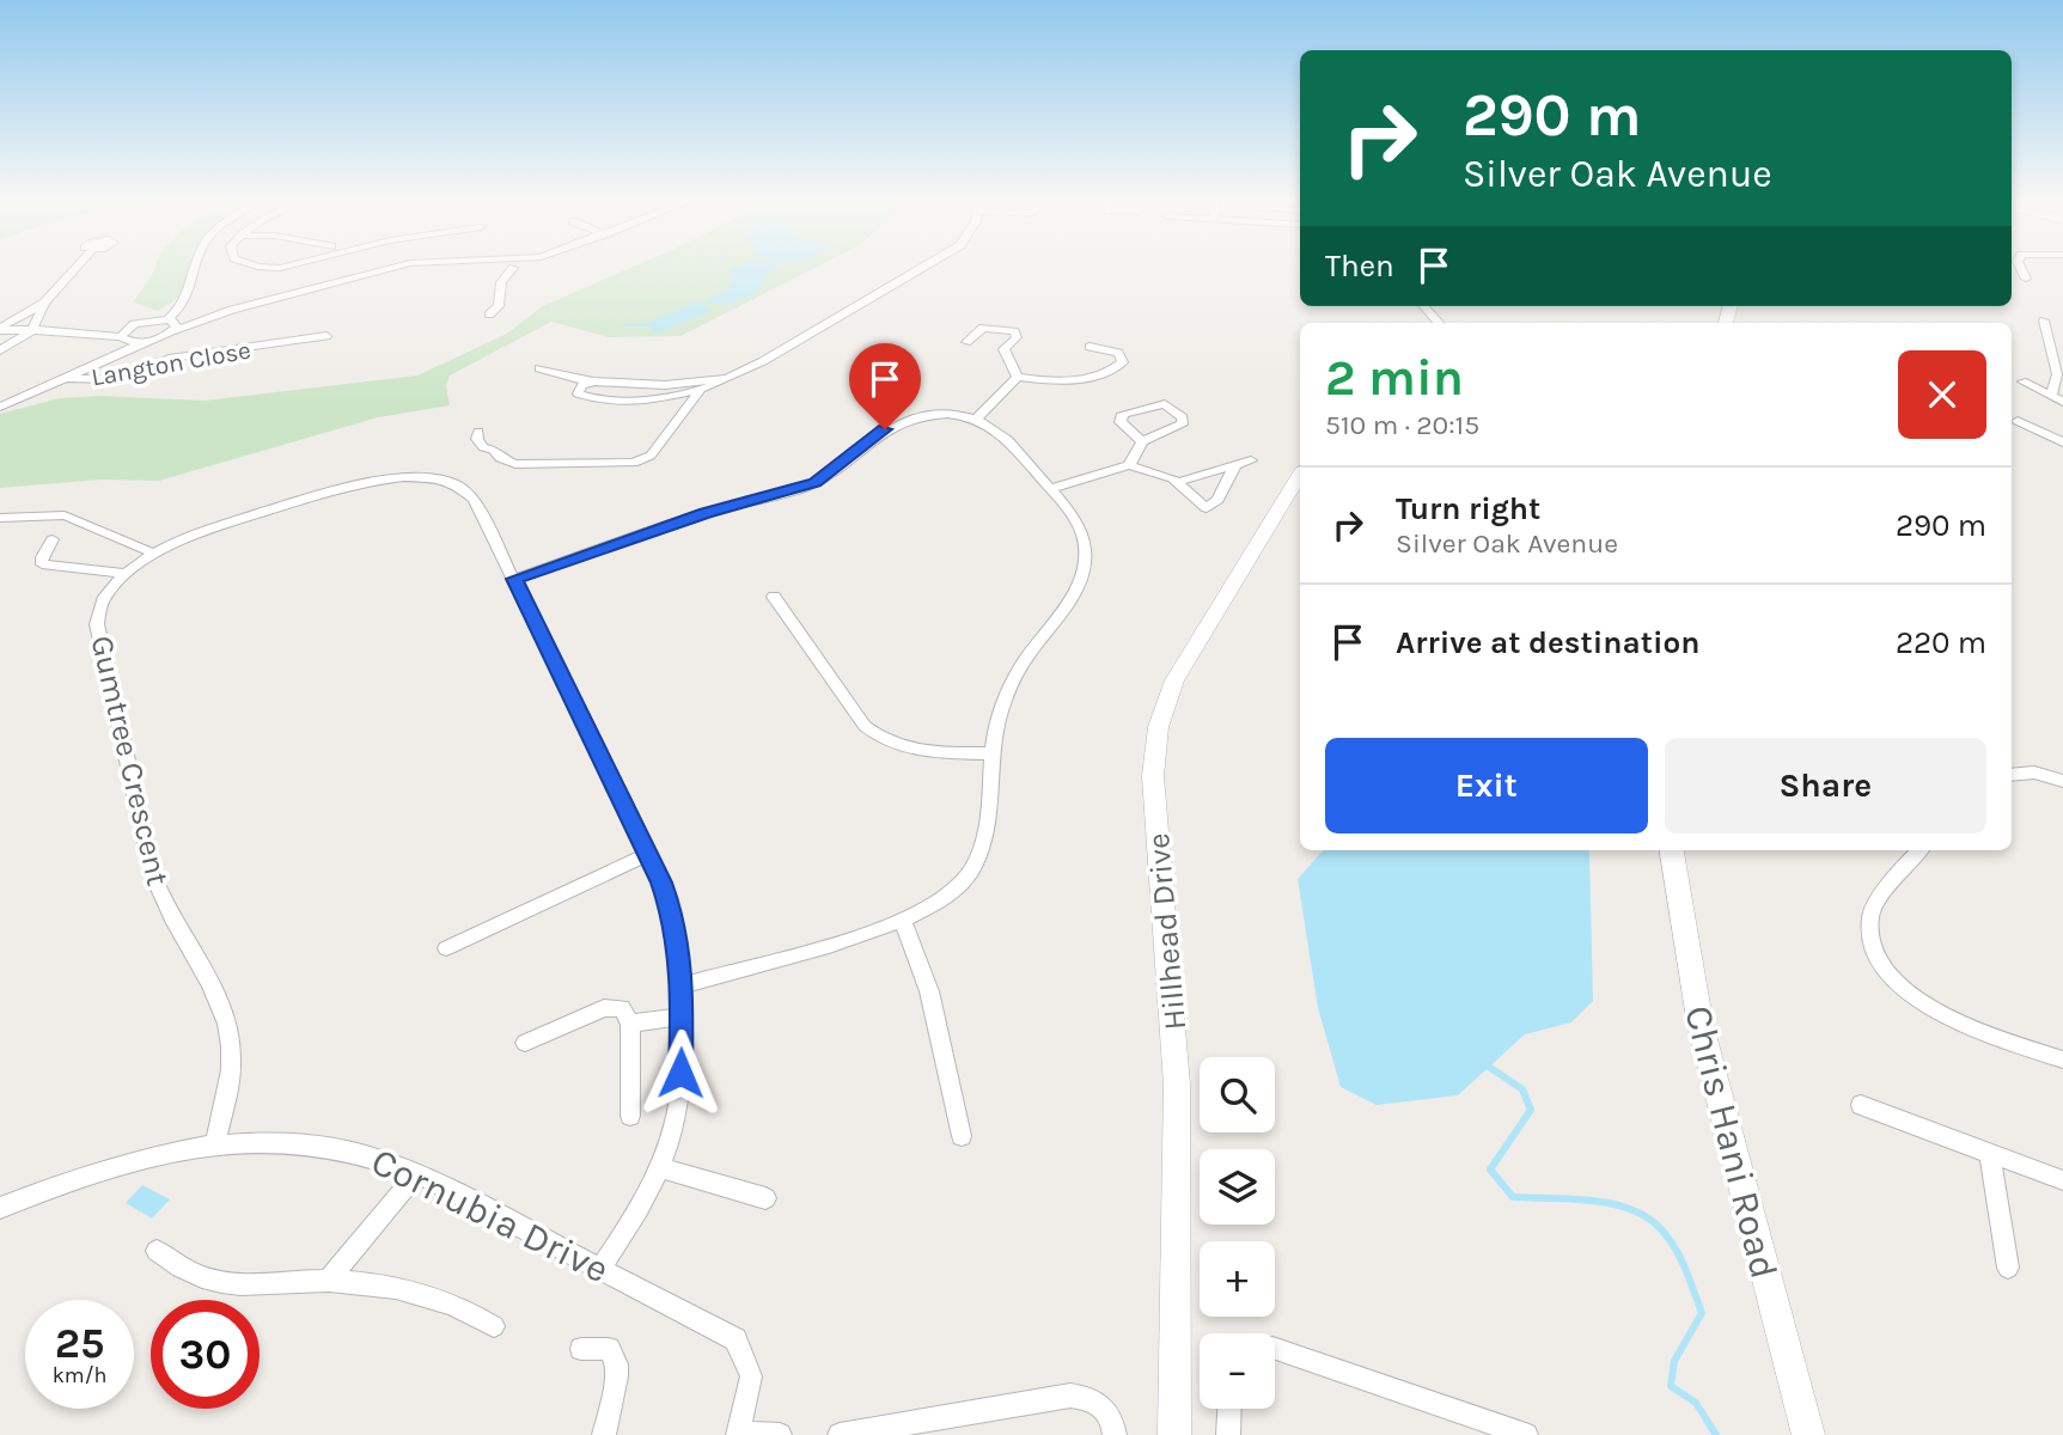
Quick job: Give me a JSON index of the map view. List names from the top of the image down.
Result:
{
  "streets": {
    "street": [
      "Langton Close",
      "Gumtree Crescent",
      "Hillhead Drive",
      "Chris Hani Road",
      "Cornubia Drive"
    ]
  },
  "crossings": [
    ["Gumtree Crescent", "Cornubia Drive"]
  ],
  "page": {
    "turn": ["290 m", "Silver Oak Avenue"],
    "then": "Then",
    "heading": ["2 min", "510 m · 20:15"],
    "list": [
      {
        "name": "Turn right",
        "note": "Silver Oak Avenue",
        "value": "290 m"
      },
      {
        "name": "Arrive at destination",
        "value": "220 m"
      }
    ],
    "buttons": ["Exit", "Share"],
    "map_buttons": ["+", "−"],
    "speed": "25 km/h",
    "limit": "30"
  }
}
